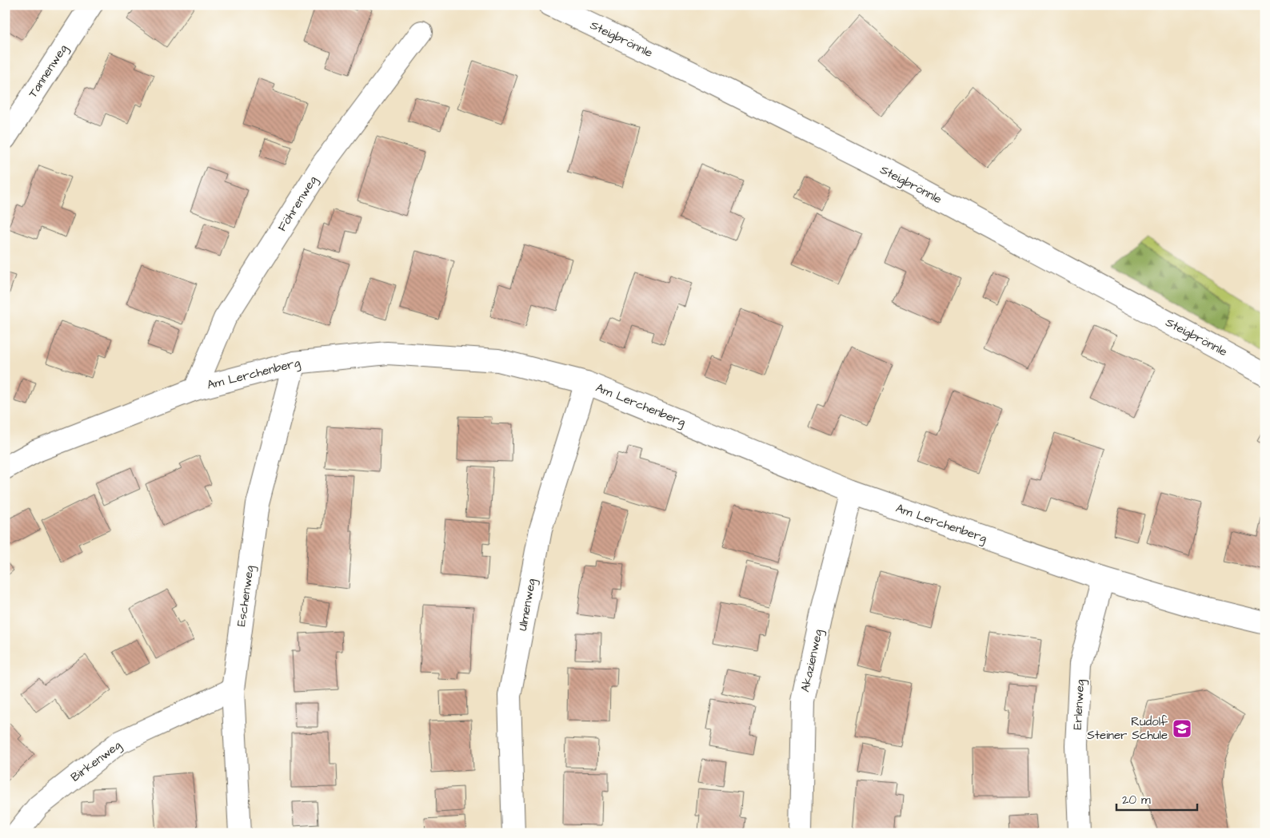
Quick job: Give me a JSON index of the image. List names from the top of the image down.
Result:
{
  "streets": {
    "street": [
      "Steigbrönnle",
      "Tannenweg",
      "Föhrenweg",
      "Am Lerchenberg",
      "Eschenweg",
      "Ulmenweg",
      "Akazienweg",
      "Erlenweg",
      "Birkenweg"
    ]
  },
  "crossings": [
    ["Föhrenweg", "Am Lerchenberg"],
    ["Am Lerchenberg", "Eschenweg"],
    ["Am Lerchenberg", "Ulmenweg"],
    ["Am Lerchenberg", "Akazienweg"],
    ["Am Lerchenberg", "Erlenweg"],
    ["Eschenweg", "Birkenweg"]
  ],
  "places": {
    "school or university": ["Rudolf Steiner Schule"]
  },
  "scale_bar": "20 m"
}
